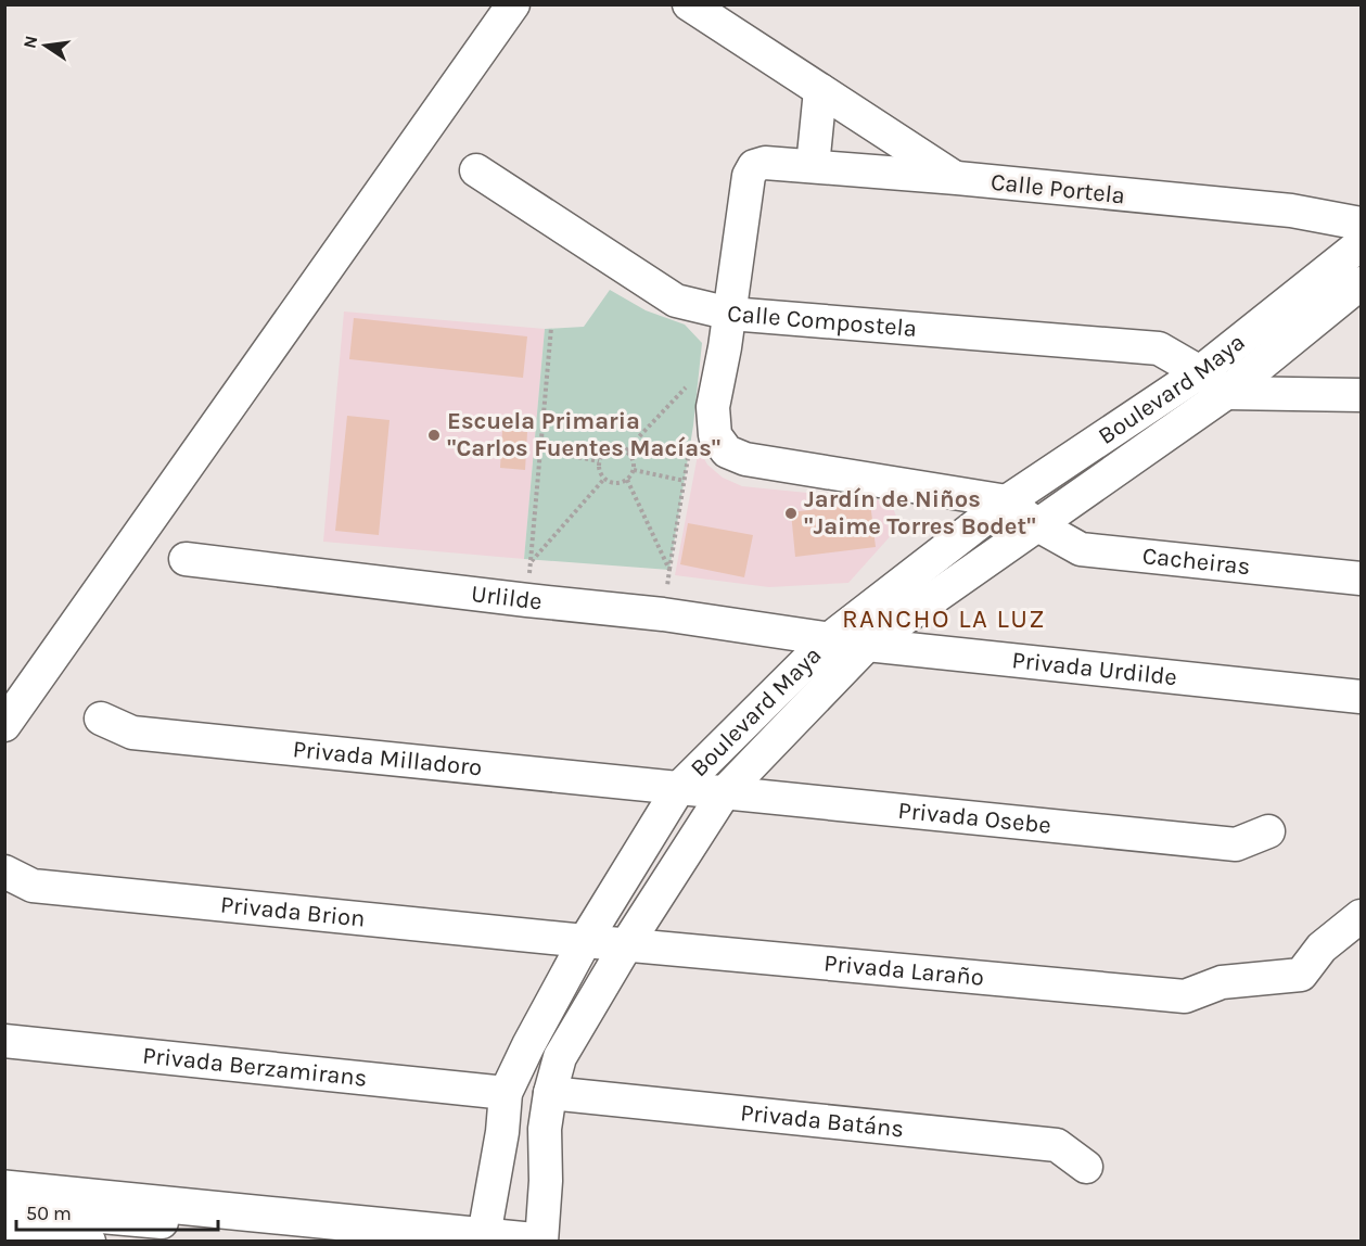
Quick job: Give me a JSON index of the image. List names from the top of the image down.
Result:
{
  "streets": {
    "street": [
      "Calle Portela",
      "Calle Compostela",
      "Boulevard Maya",
      "Cacheiras",
      "Urlilde",
      "Privada Urdilde",
      "Privada Milladoro",
      "Privada Osebe",
      "Privada Brion",
      "Privada Laraño",
      "Privada Berzamirans",
      "Privada Batáns"
    ]
  },
  "crossings": [
    ["Calle Portela", "Calle Compostela"],
    ["Calle Compostela", "Boulevard Maya"],
    ["Boulevard Maya", "Cacheiras"],
    ["Boulevard Maya", "Urlilde"],
    ["Boulevard Maya", "Privada Urdilde"],
    ["Boulevard Maya", "Privada Milladoro"],
    ["Boulevard Maya", "Privada Osebe"],
    ["Boulevard Maya", "Privada Brion"],
    ["Boulevard Maya", "Privada Laraño"],
    ["Boulevard Maya", "Privada Berzamirans"],
    ["Boulevard Maya", "Privada Batáns"],
    ["Urlilde", "Privada Urdilde"],
    ["Privada Milladoro", "Privada Osebe"],
    ["Privada Brion", "Privada Laraño"]
  ],
  "districts": ["RANCHO LA LUZ"],
  "places": ["Escuela Primaria \"Carlos Fuentes Macías\"", "Jardín de Niños \"Jaime Torres Bodet\""],
  "scale_bar": "50 m",
  "north": "left"
}
